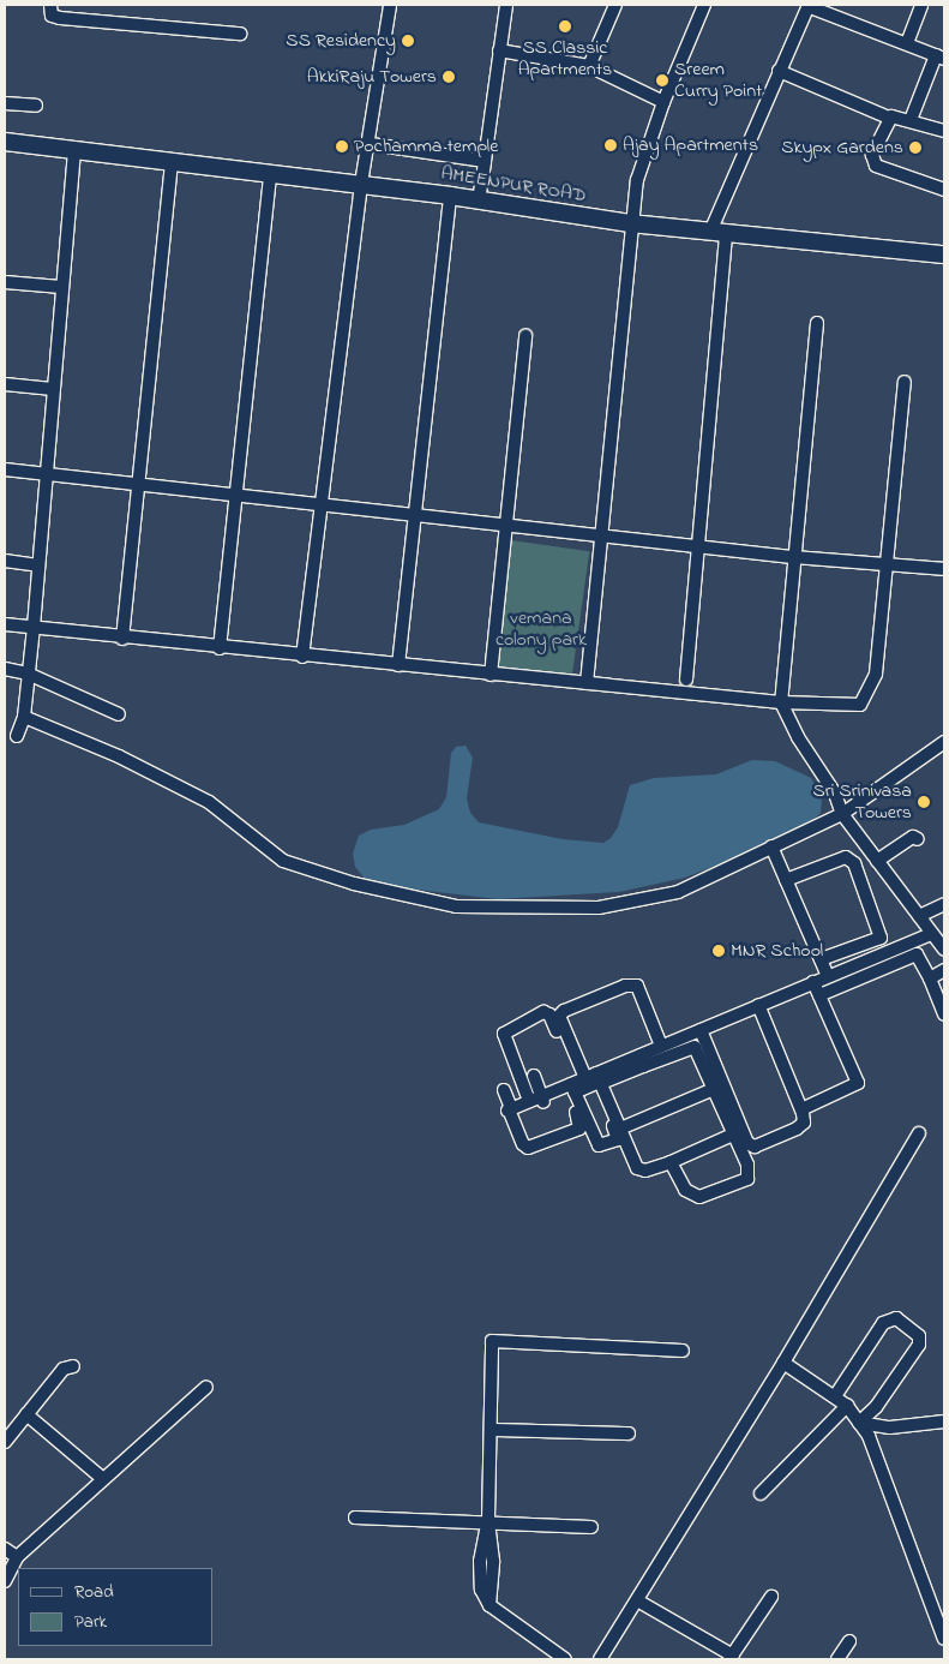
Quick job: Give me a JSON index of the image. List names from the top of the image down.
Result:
{
  "streets": {
    "street": ["AMEENPUR ROAD"]
  },
  "parks": ["vemana colony park"],
  "places": [
    "SS Classic Apartments",
    "SS Residency",
    "AkkiRaju Towers",
    "Sreem Curry Point",
    "Ajay Apartments",
    "Pochamma temple",
    "Skypx Gardens",
    "Sri Srinivasa Towers",
    "MNR School"
  ],
  "legend": ["Road", "Park"]
}
